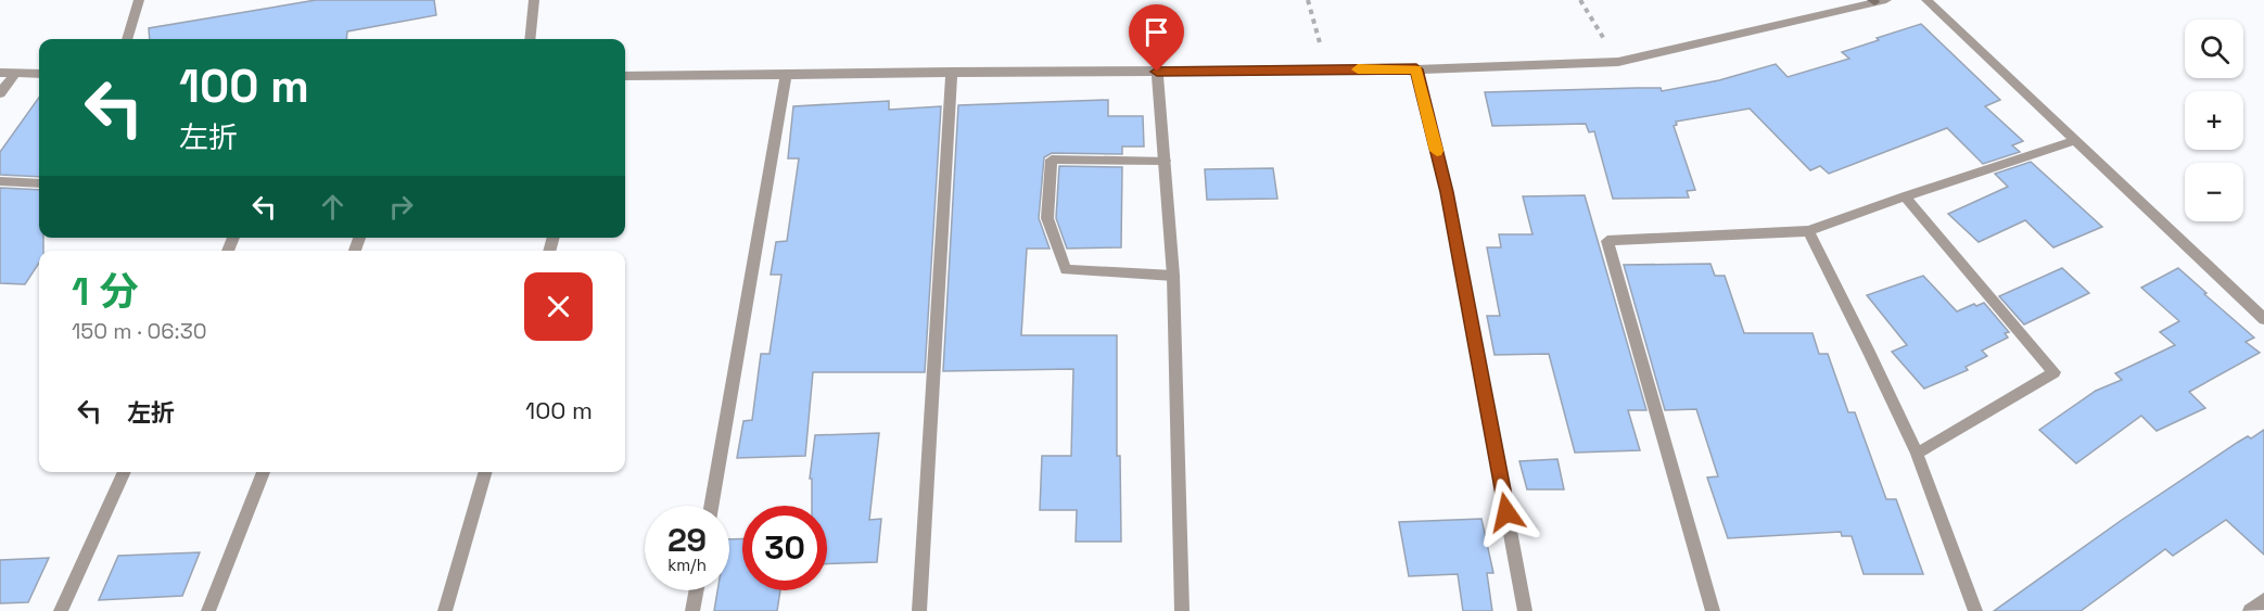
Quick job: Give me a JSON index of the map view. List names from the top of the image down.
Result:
{
  "page": {
    "map_buttons": ["+", "−"],
    "turn": ["100 m", "左折"],
    "heading": ["1 分", "150 m · 06:30"],
    "list": [
      {
        "name": "左折",
        "value": "100 m"
      }
    ],
    "speed": "29 km/h",
    "limit": "30"
  }
}
